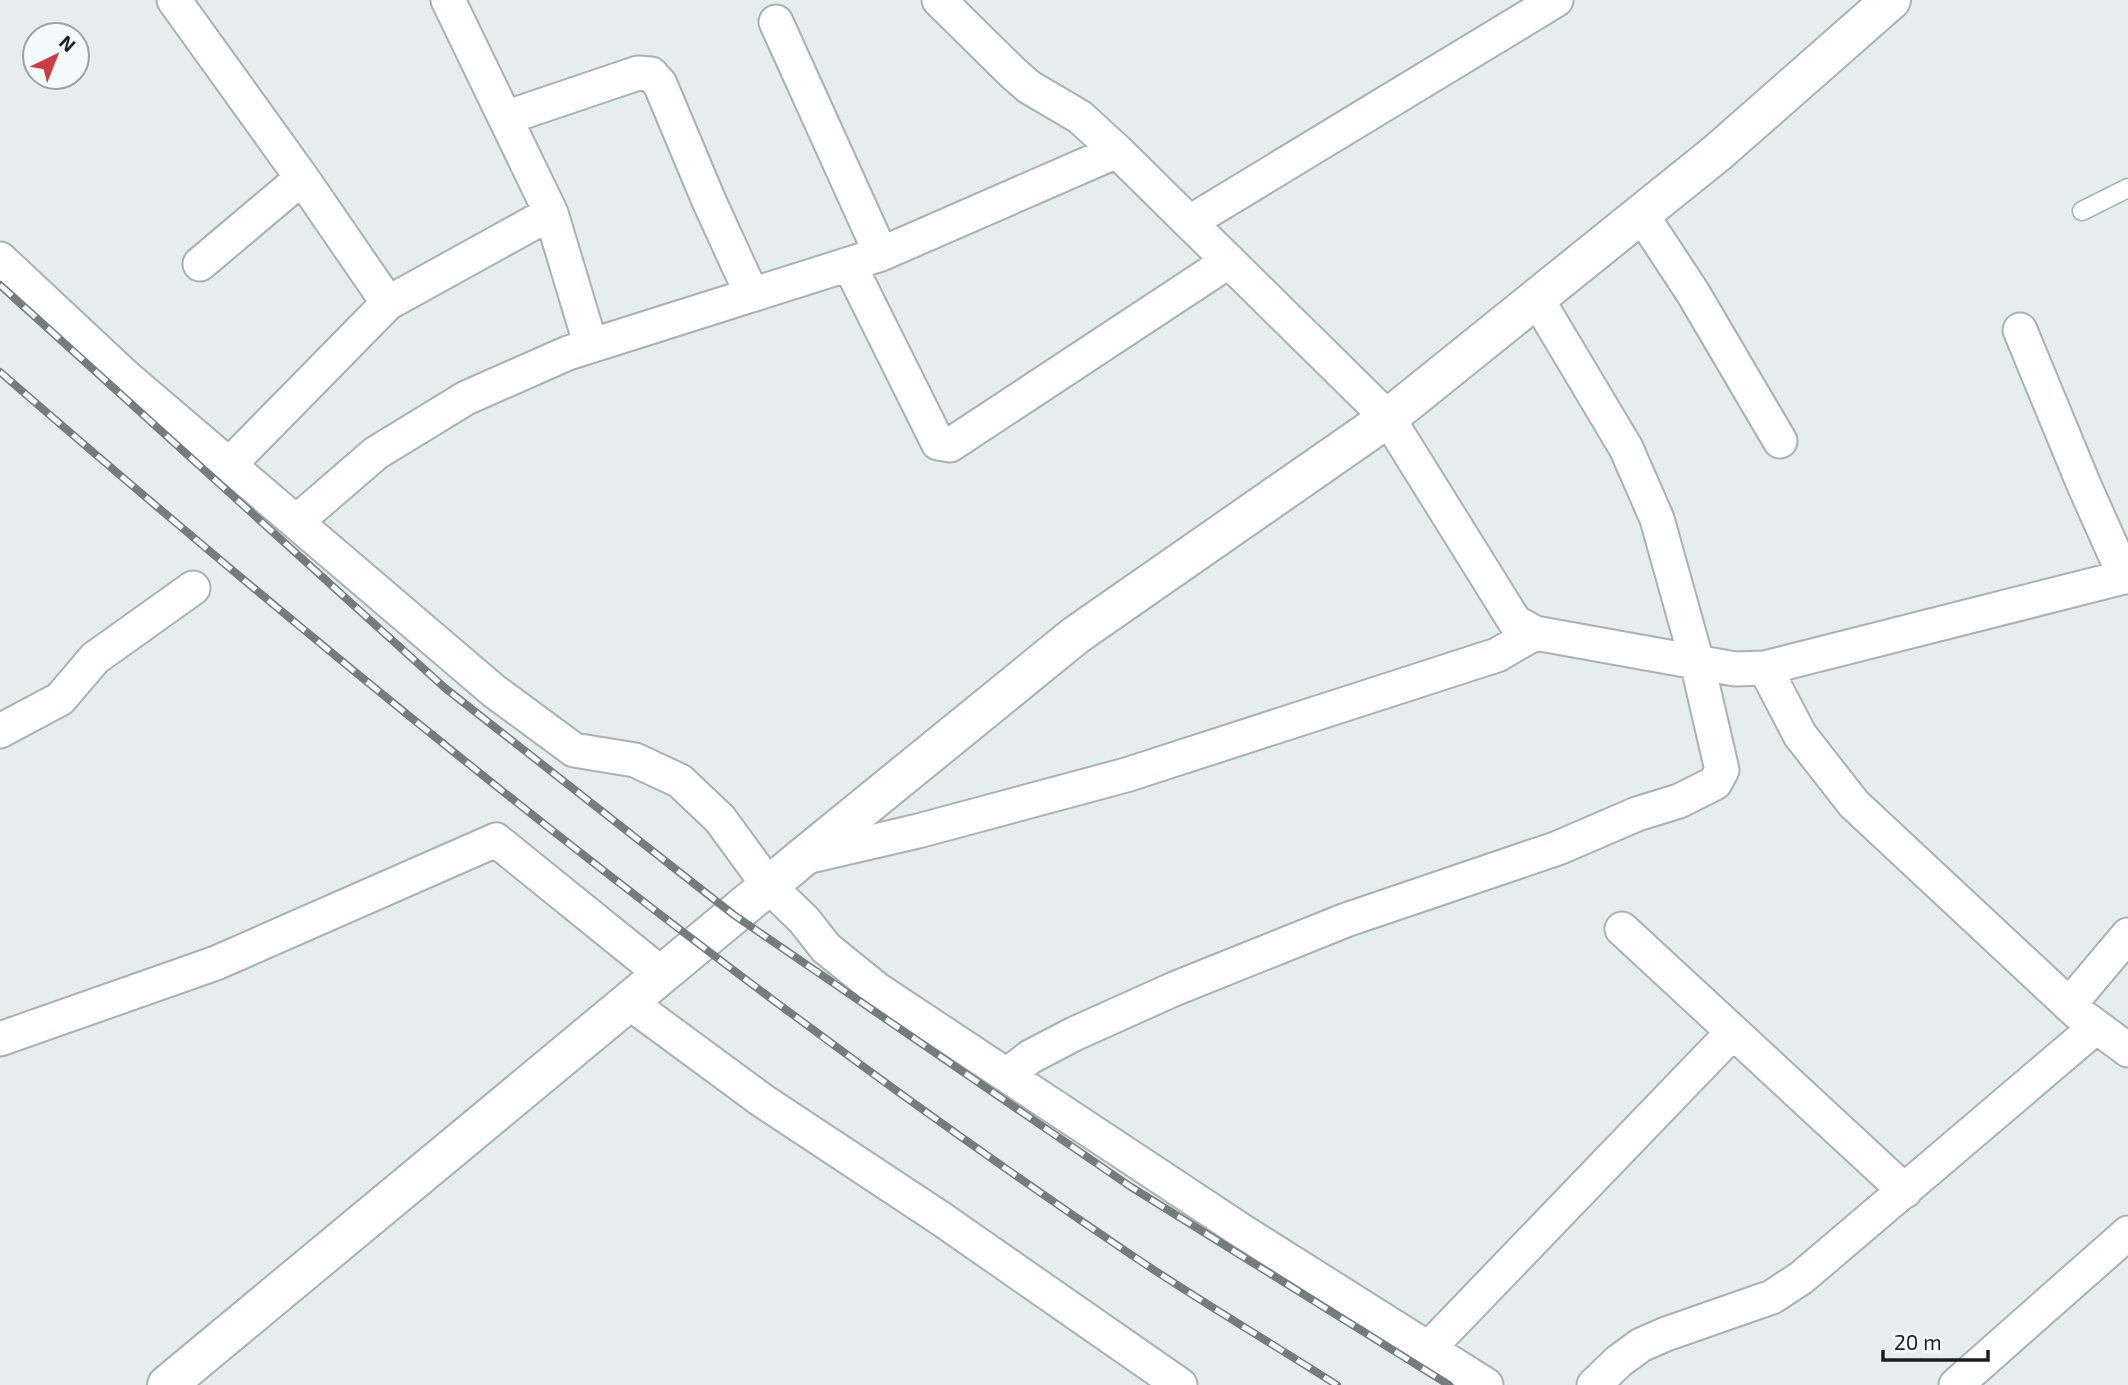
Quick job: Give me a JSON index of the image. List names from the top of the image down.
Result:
{
  "scale_bar": "20 m",
  "north": "top right"
}
